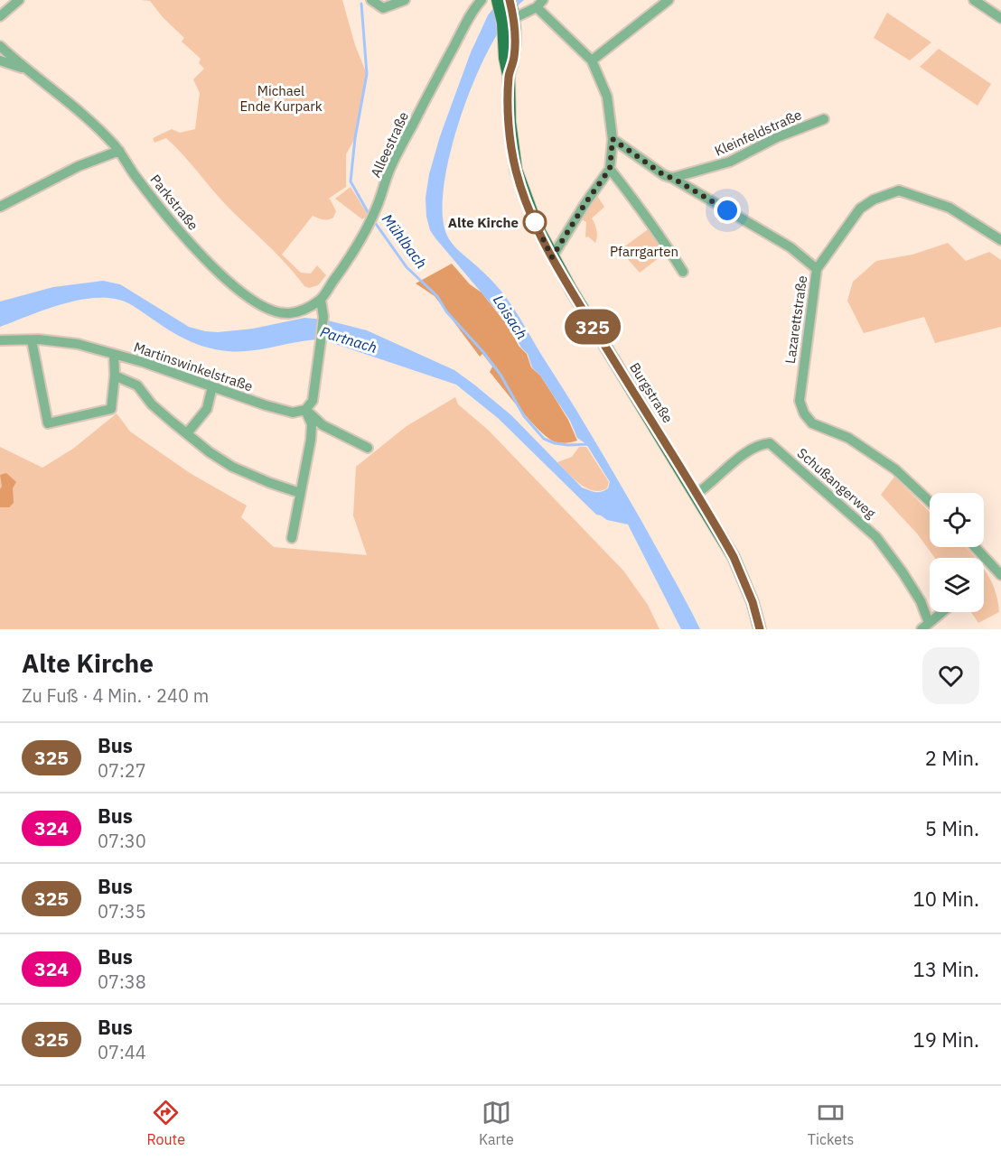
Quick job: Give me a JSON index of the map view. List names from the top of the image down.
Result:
{
  "streets": {
    "main road": ["Burgstraße"],
    "street": [
      "Kleinfeldstraße",
      "Alleestraße",
      "Parkstraße",
      "Lazarettstraße",
      "Martinswinkelstraße",
      "Schußangerweg"
    ]
  },
  "crossings": [
    ["Kleinfeldstraße", "Lazarettstraße"],
    ["Alleestraße", "Parkstraße"],
    ["Burgstraße", "Schußangerweg"]
  ],
  "water": ["Mühlbach", "Loisach", "Partnach"],
  "parks": ["Michael Ende Kurpark", "Pfarrgarten"],
  "places": ["Alte Kirche"],
  "lines": ["bus line 325"],
  "page": {
    "on_map": "325",
    "heading": ["Alte Kirche", "Zu Fuß · 4 Min. · 240 m"],
    "list": [
      {
        "mark": "325",
        "name": "Bus",
        "note": "07:27",
        "value": "2 Min."
      },
      {
        "mark": "324",
        "name": "Bus",
        "note": "07:30",
        "value": "5 Min."
      },
      {
        "mark": "325",
        "name": "Bus",
        "note": "07:35",
        "value": "10 Min."
      },
      {
        "mark": "324",
        "name": "Bus",
        "note": "07:38",
        "value": "13 Min."
      },
      {
        "mark": "325",
        "name": "Bus",
        "note": "07:44",
        "value": "19 Min."
      }
    ],
    "tabs": ["Route", "Karte", "Tickets"]
  }
}
